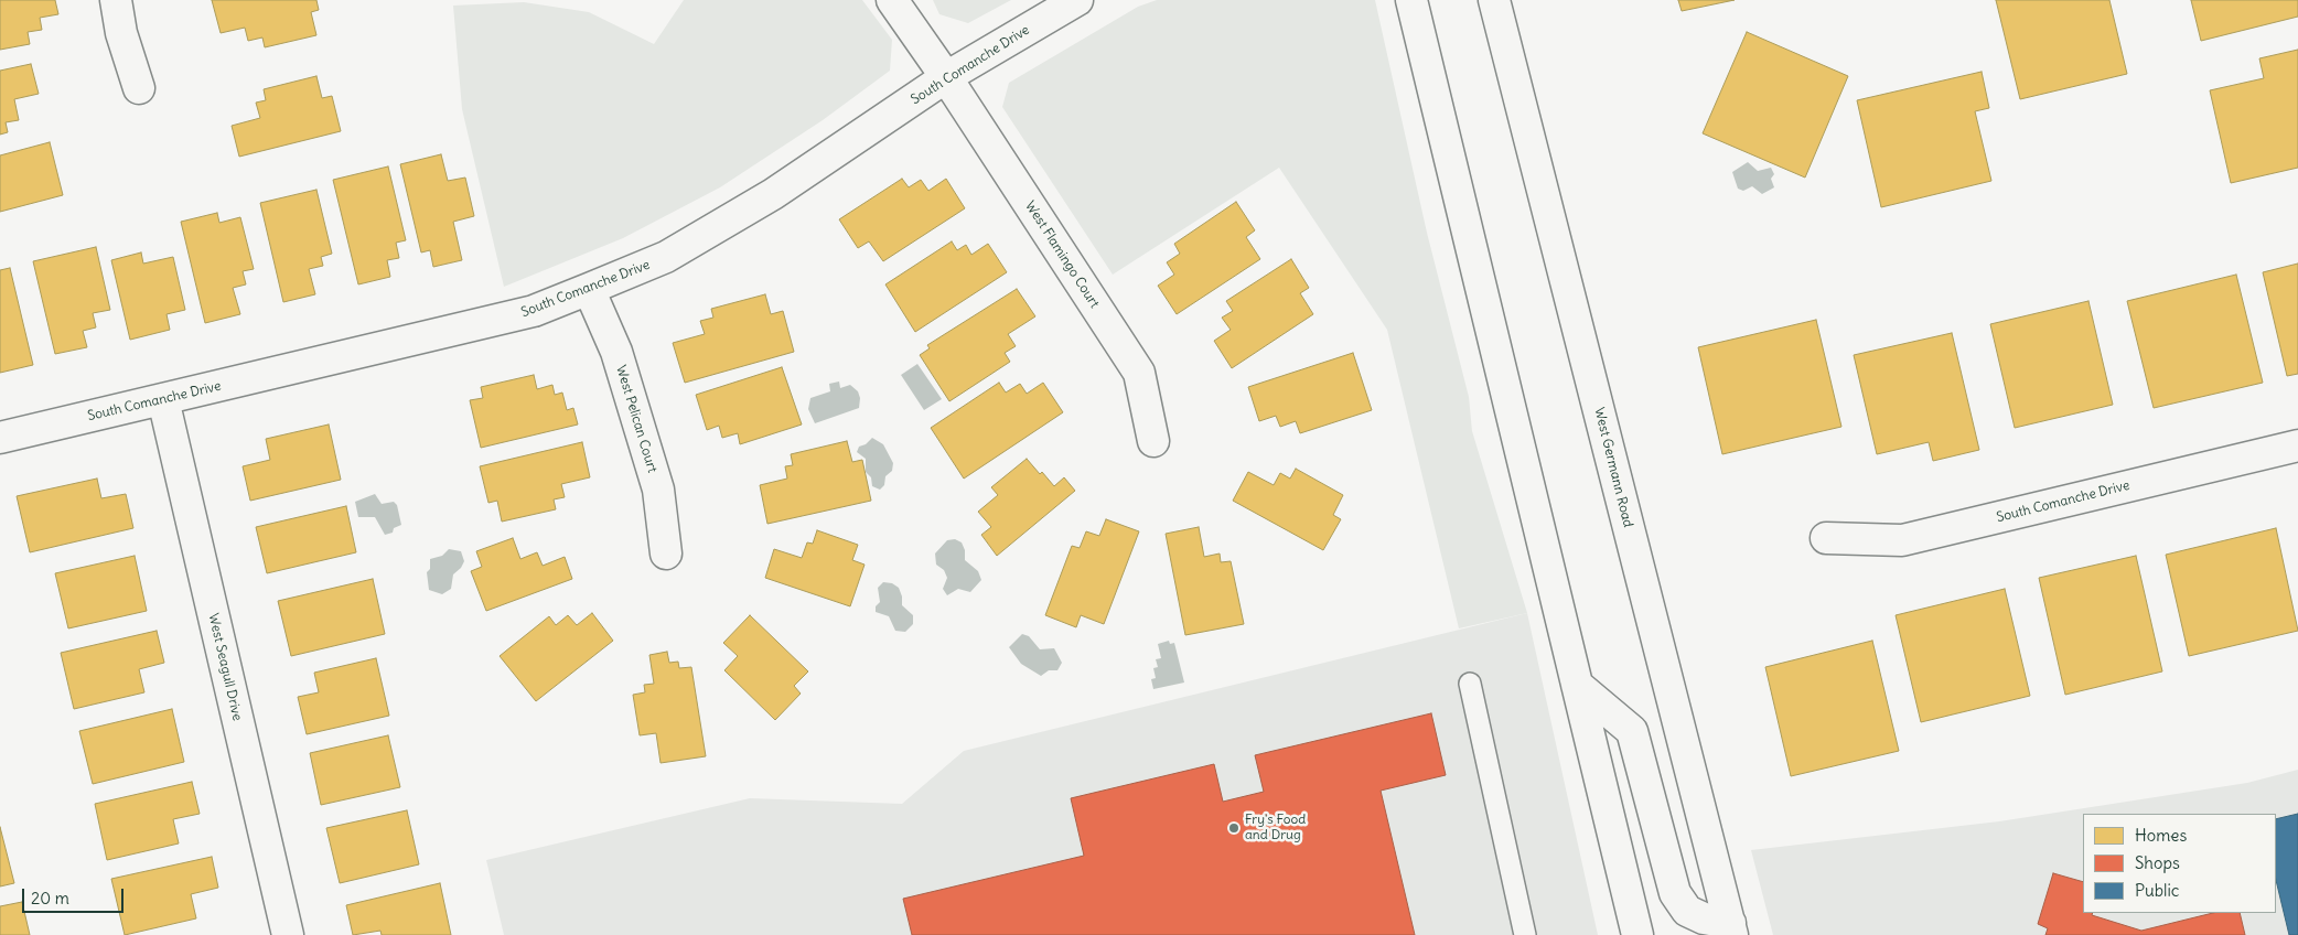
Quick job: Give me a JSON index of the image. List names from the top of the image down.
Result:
{
  "streets": {
    "street": [
      "South Comanche Drive",
      "West Flamingo Court",
      "West Pelican Court",
      "West Germann Road",
      "West Seagull Drive"
    ]
  },
  "crossings": [
    ["South Comanche Drive", "West Flamingo Court"],
    ["South Comanche Drive", "West Pelican Court"],
    ["South Comanche Drive", "West Seagull Drive"]
  ],
  "places": ["Fry's Food and Drug"],
  "legend": ["Homes", "Shops", "Public"],
  "scale_bar": "20 m"
}
